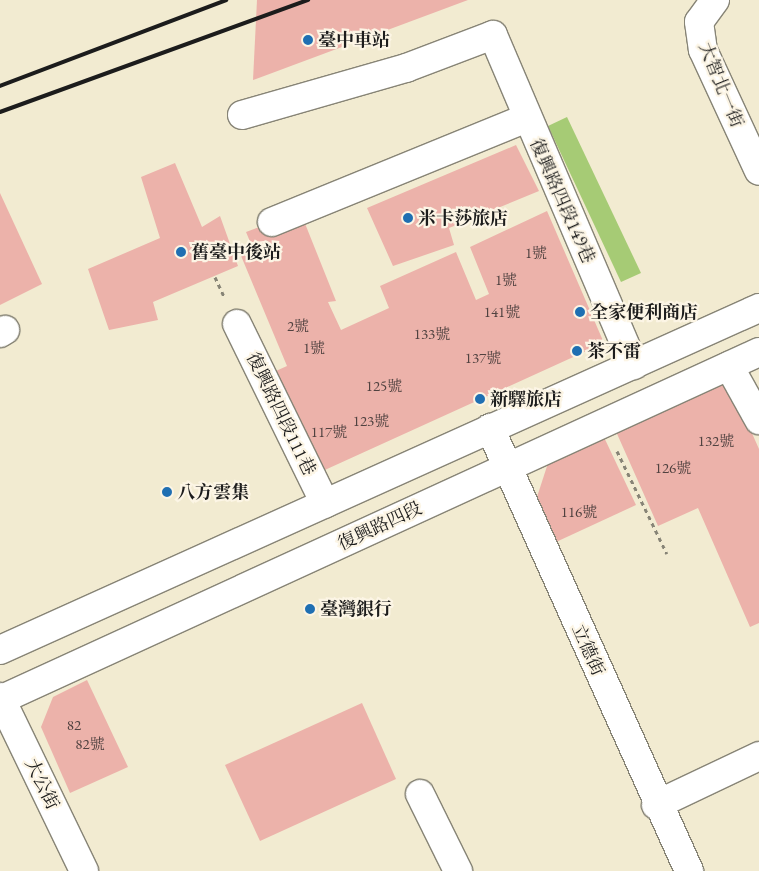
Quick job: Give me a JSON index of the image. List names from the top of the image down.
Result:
{
  "streets": {
    "main road": [
      "大智北一街",
      "復興路四段149巷",
      "復興路四段111巷",
      "復興路四段",
      "立德街",
      "大公街"
    ]
  },
  "crossings": [
    ["復興路四段", "立德街"],
    ["復興路四段", "大公街"]
  ],
  "places": [
    "臺中車站",
    "米卡莎旅店",
    "舊臺中後站",
    "全家便利商店",
    "茶不雷",
    "新驛旅店",
    "八方雲集",
    "臺灣銀行"
  ],
  "house_numbers": [
    "1號",
    "1號",
    "141號",
    "2號",
    "133號",
    "1號",
    "137號",
    "125號",
    "123號",
    "117號",
    "132號",
    "126號",
    "116號",
    "82",
    "82號"
  ]
}
